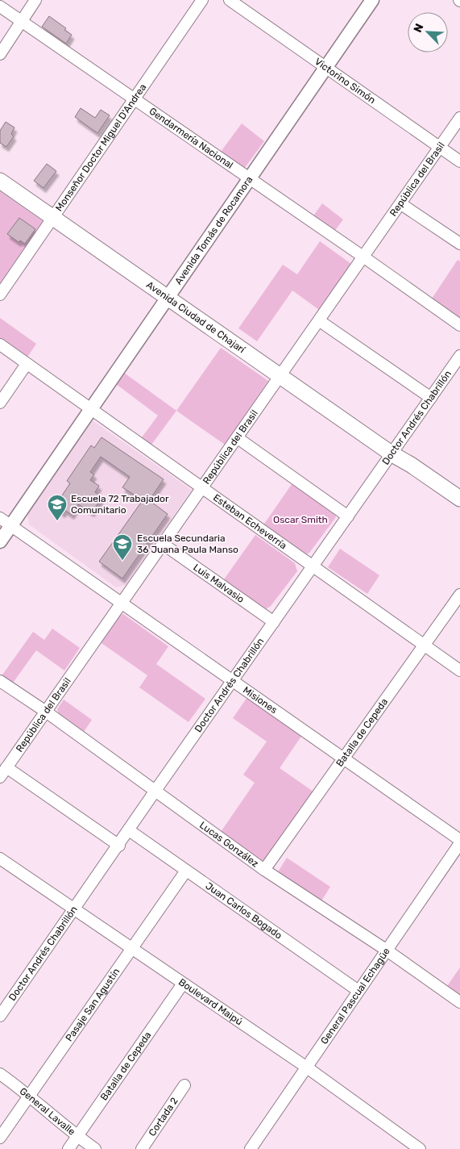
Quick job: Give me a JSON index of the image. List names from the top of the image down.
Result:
{
  "streets": {
    "main road": ["Avenida Ciudad de Chajarí"],
    "street": [
      "Victorino Simón",
      "Gendarmería Nacional",
      "Monseñor Doctor Miguel D'Andrea",
      "República del Brasil",
      "Avenida Tomás de Rocamora",
      "Doctor Andrés Chabrillón",
      "Esteban Echeverría",
      "Luis Malvasio",
      "Misiones",
      "Batalla de Cepeda",
      "Lucas González",
      "Juan Carlos Bogado",
      "General Pascual Echagüe",
      "Boulevard Maipú",
      "Pasaje San Agustín",
      "General Lavalle",
      "Cortada 2"
    ]
  },
  "crossings": [
    ["Victorino Simón", "República del Brasil"],
    ["Victorino Simón", "Avenida Tomás de Rocamora"],
    ["Gendarmería Nacional", "Monseñor Doctor Miguel D'Andrea"],
    ["Gendarmería Nacional", "República del Brasil"],
    ["Gendarmería Nacional", "Avenida Tomás de Rocamora"],
    ["Monseñor Doctor Miguel D'Andrea", "Avenida Ciudad de Chajarí"],
    ["República del Brasil", "Avenida Ciudad de Chajarí"],
    ["República del Brasil", "Esteban Echeverría"],
    ["República del Brasil", "Luis Malvasio"],
    ["República del Brasil", "Misiones"],
    ["República del Brasil", "Lucas González"],
    ["Avenida Tomás de Rocamora", "Avenida Ciudad de Chajarí"],
    ["Avenida Tomás de Rocamora", "Esteban Echeverría"],
    ["Avenida Tomás de Rocamora", "Misiones"],
    ["Avenida Ciudad de Chajarí", "Doctor Andrés Chabrillón"],
    ["Doctor Andrés Chabrillón", "Esteban Echeverría"],
    ["Doctor Andrés Chabrillón", "Luis Malvasio"],
    ["Doctor Andrés Chabrillón", "Misiones"],
    ["Doctor Andrés Chabrillón", "Lucas González"],
    ["Doctor Andrés Chabrillón", "Juan Carlos Bogado"],
    ["Doctor Andrés Chabrillón", "Boulevard Maipú"],
    ["Esteban Echeverría", "Batalla de Cepeda"],
    ["Misiones", "Batalla de Cepeda"],
    ["Batalla de Cepeda", "Lucas González"],
    ["Batalla de Cepeda", "Boulevard Maipú"],
    ["Batalla de Cepeda", "General Lavalle"],
    ["Lucas González", "General Pascual Echagüe"],
    ["Juan Carlos Bogado", "General Pascual Echagüe"],
    ["Juan Carlos Bogado", "Pasaje San Agustín"],
    ["General Pascual Echagüe", "Boulevard Maipú"],
    ["Boulevard Maipú", "Pasaje San Agustín"],
    ["Pasaje San Agustín", "General Lavalle"]
  ],
  "parks": ["Oscar Smith"],
  "places": {
    "school or university": ["Escuela 72 Trabajador Comunitario", "Escuela Secundaria 36 Juana Paula Manso"]
  },
  "north": "top left"
}
